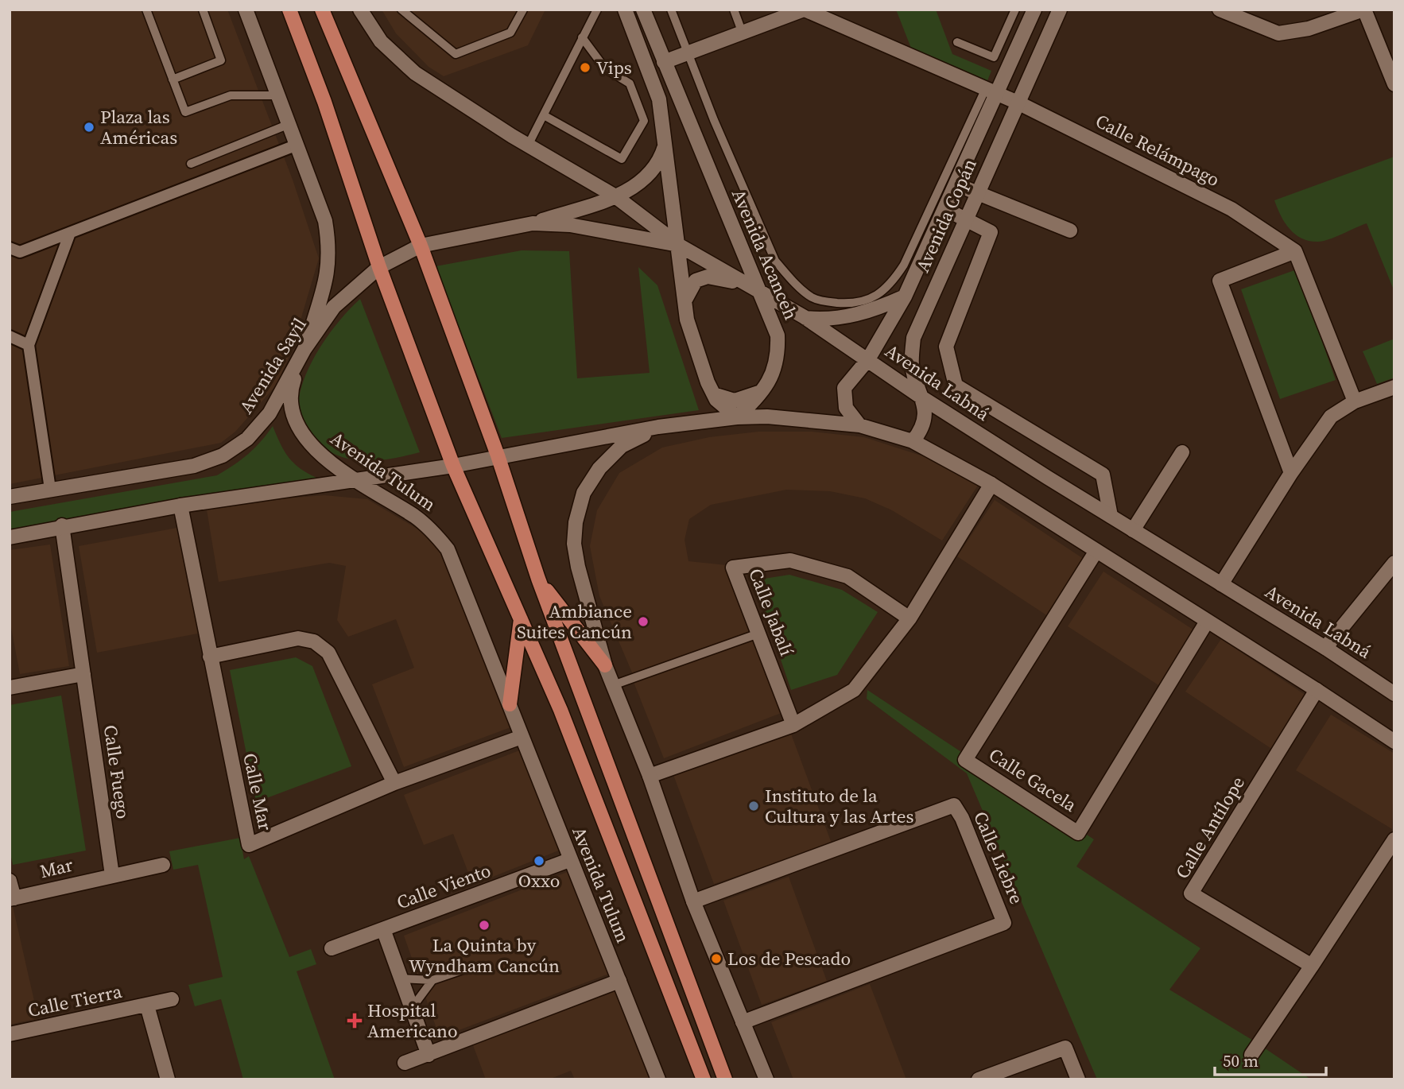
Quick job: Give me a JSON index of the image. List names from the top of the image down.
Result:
{
  "streets": {
    "main road": ["Avenida Tulum"],
    "street": [
      "Calle Relámpago",
      "Avenida Copán",
      "Avenida Acanceh",
      "Avenida Sayil",
      "Avenida Labná",
      "Calle Jabalí",
      "Calle Fuego",
      "Calle Gacela",
      "Calle Mar",
      "Calle Antílope",
      "Calle Liebre",
      "Mar",
      "Calle Viento",
      "Calle Tierra"
    ]
  },
  "crossings": [
    ["Calle Relámpago", "Avenida Copán"],
    ["Avenida Copán", "Avenida Labná"],
    ["Avenida Acanceh", "Avenida Labná"],
    ["Avenida Sayil", "Avenida Labná"],
    ["Avenida Sayil", "Avenida Tulum"],
    ["Avenida Tulum", "Calle Mar"],
    ["Avenida Tulum", "Calle Viento"],
    ["Calle Fuego", "Mar"]
  ],
  "places": {
    "other": [
      "Vips",
      "Plaza las Américas",
      "Ambiance Suites Cancún",
      "Instituto de la Cultura y las Artes",
      "Oxxo",
      "La Quinta by Wyndham Cancún",
      "Los de Pescado"
    ],
    "health": ["Hospital Americano"]
  },
  "scale_bar": "50 m"
}
